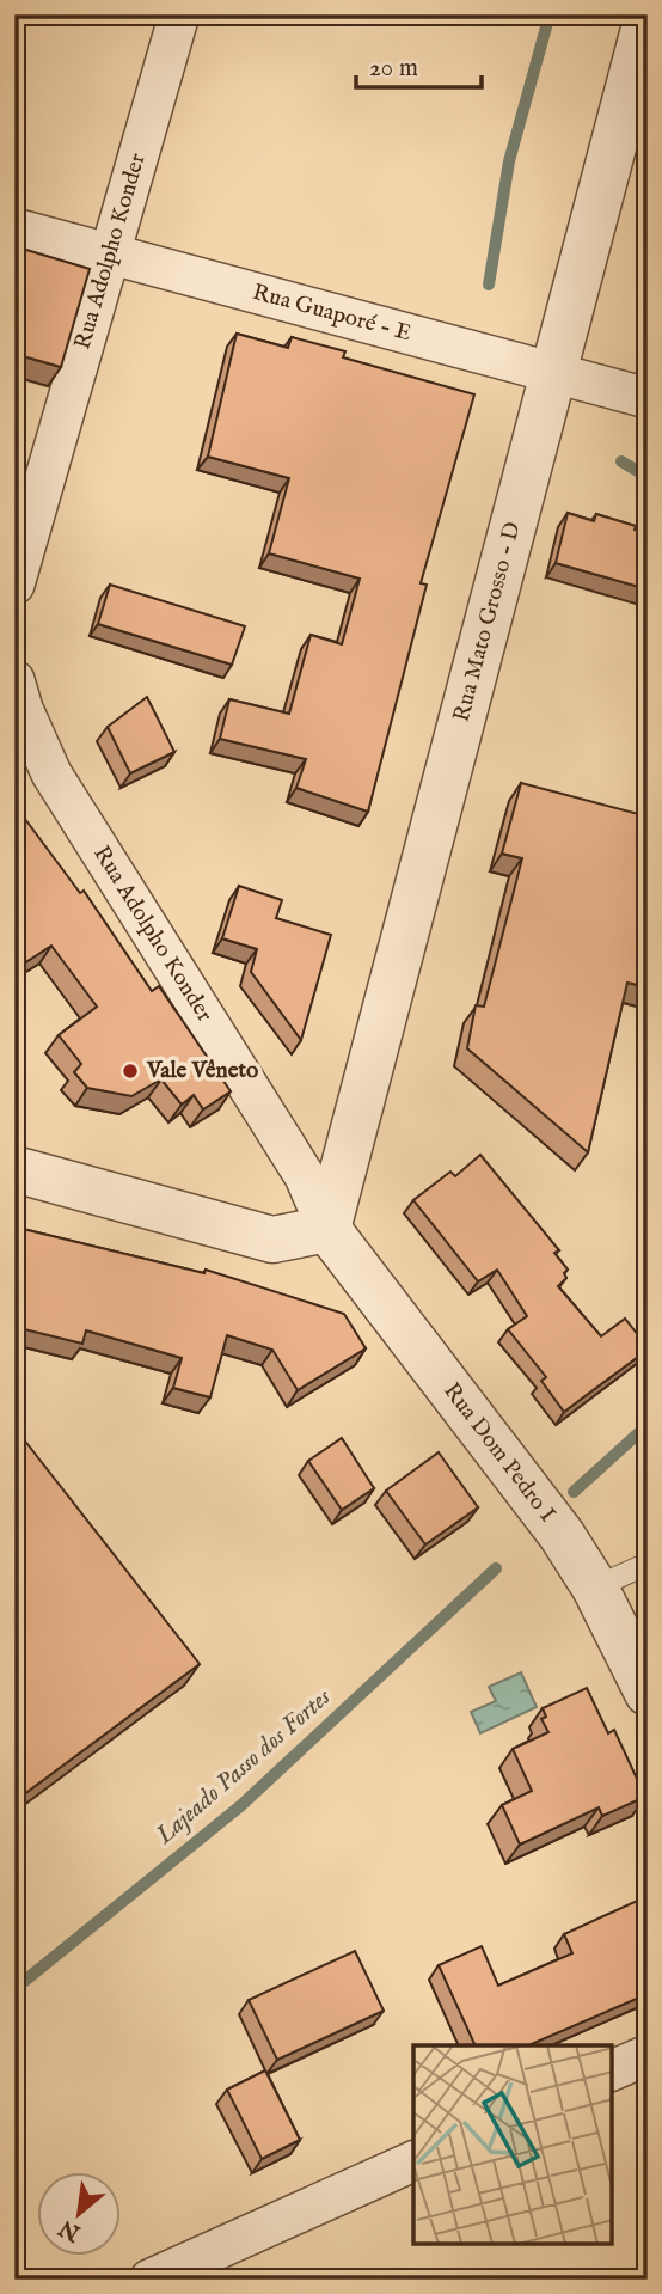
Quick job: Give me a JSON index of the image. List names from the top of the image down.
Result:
{
  "streets": {
    "street": [
      "Rua Adolpho Konder",
      "Rua Guaporé - E",
      "Rua Mato Grosso - D",
      "Rua Dom Pedro I"
    ]
  },
  "crossings": [
    ["Rua Adolpho Konder", "Rua Guaporé - E"],
    ["Rua Adolpho Konder", "Rua Mato Grosso - D"],
    ["Rua Adolpho Konder", "Rua Dom Pedro I"],
    ["Rua Guaporé - E", "Rua Mato Grosso - D"],
    ["Rua Mato Grosso - D", "Rua Dom Pedro I"]
  ],
  "water": ["Lajeado Passo dos Fortes"],
  "places": ["Vale Vêneto"],
  "scale_bar": "20 m",
  "north": "bottom left"
}
